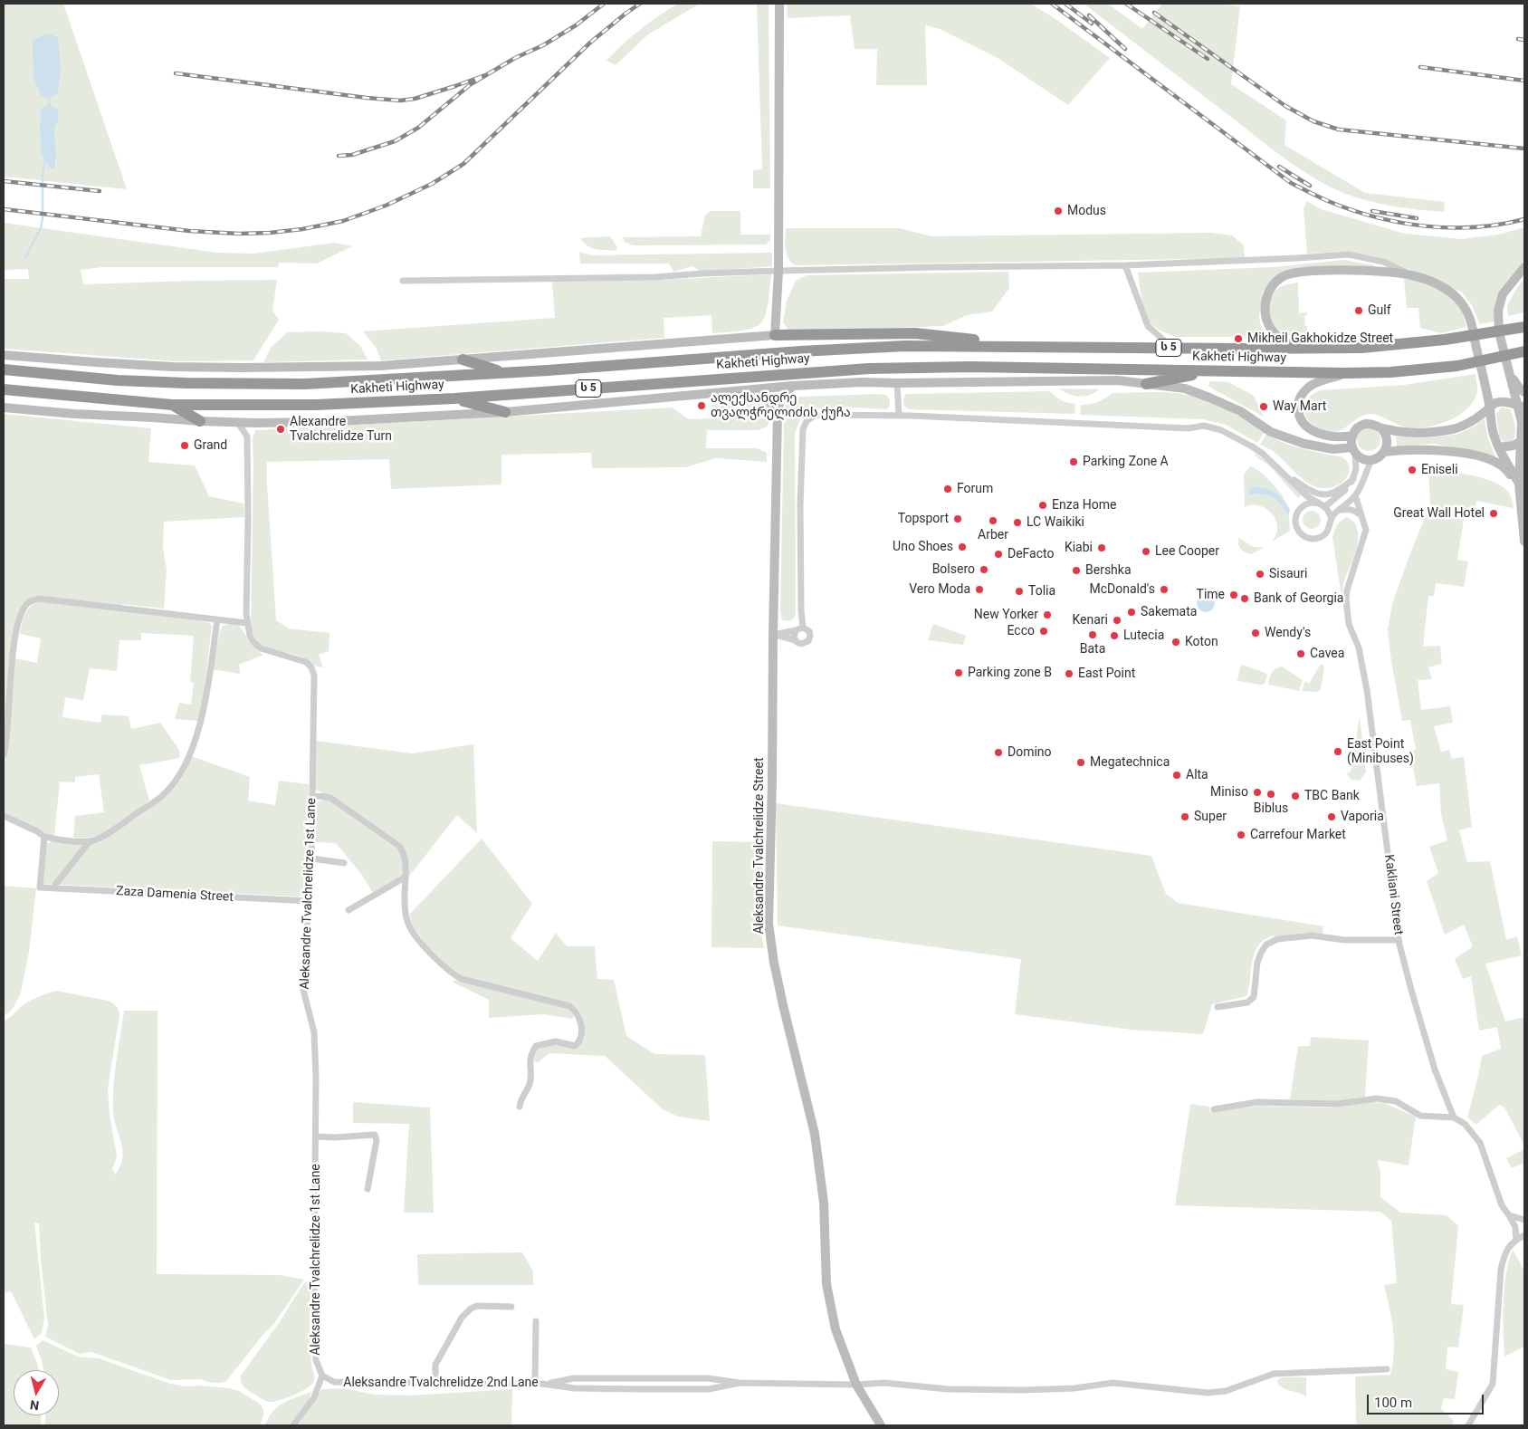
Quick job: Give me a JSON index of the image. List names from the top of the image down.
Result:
{
  "streets": {
    "highway": ["ს 5", "Kakheti Highway"],
    "street": [
      "Aleksandre Tvalchrelidze Street",
      "Aleksandre Tvalchrelidze 1st Lane",
      "Zaza Damenia Street",
      "Kakliani Street",
      "Aleksandre Tvalchrelidze 2nd Lane"
    ]
  },
  "crossings": [
    ["Aleksandre Tvalchrelidze Street", "Aleksandre Tvalchrelidze 2nd Lane"],
    ["Aleksandre Tvalchrelidze 1st Lane", "Zaza Damenia Street"],
    ["Aleksandre Tvalchrelidze 1st Lane", "Aleksandre Tvalchrelidze 2nd Lane"]
  ],
  "places": [
    "Modus",
    "Gulf",
    "Mikheil Gakhokidze Street",
    "ალექსანდრე თვალჭრელიძის ქუჩა",
    "Way Mart",
    "Alexandre Tvalchrelidze Turn",
    "Grand",
    "Parking Zone A",
    "Eniseli",
    "Forum",
    "Enza Home",
    "Great Wall Hotel",
    "Topsport",
    "Arber",
    "LC Waikiki",
    "Uno Shoes",
    "Kiabi",
    "Lee Cooper",
    "DeFacto",
    "Bolsero",
    "Bershka",
    "Sisauri",
    "Vero Moda",
    "McDonald's",
    "Tolia",
    "Time",
    "Bank of Georgia",
    "Sakemata",
    "New Yorker",
    "Kenari",
    "Ecco",
    "Wendy's",
    "Bata",
    "Lutecia",
    "Koton",
    "Cavea",
    "Parking zone B",
    "East Point",
    "East Point (Minibuses)",
    "Domino",
    "Megatechnica",
    "Alta",
    "Miniso",
    "Biblus",
    "TBC Bank",
    "Super",
    "Vaporia",
    "Carrefour Market"
  ],
  "scale_bar": "100 m",
  "north": "bottom"
}
